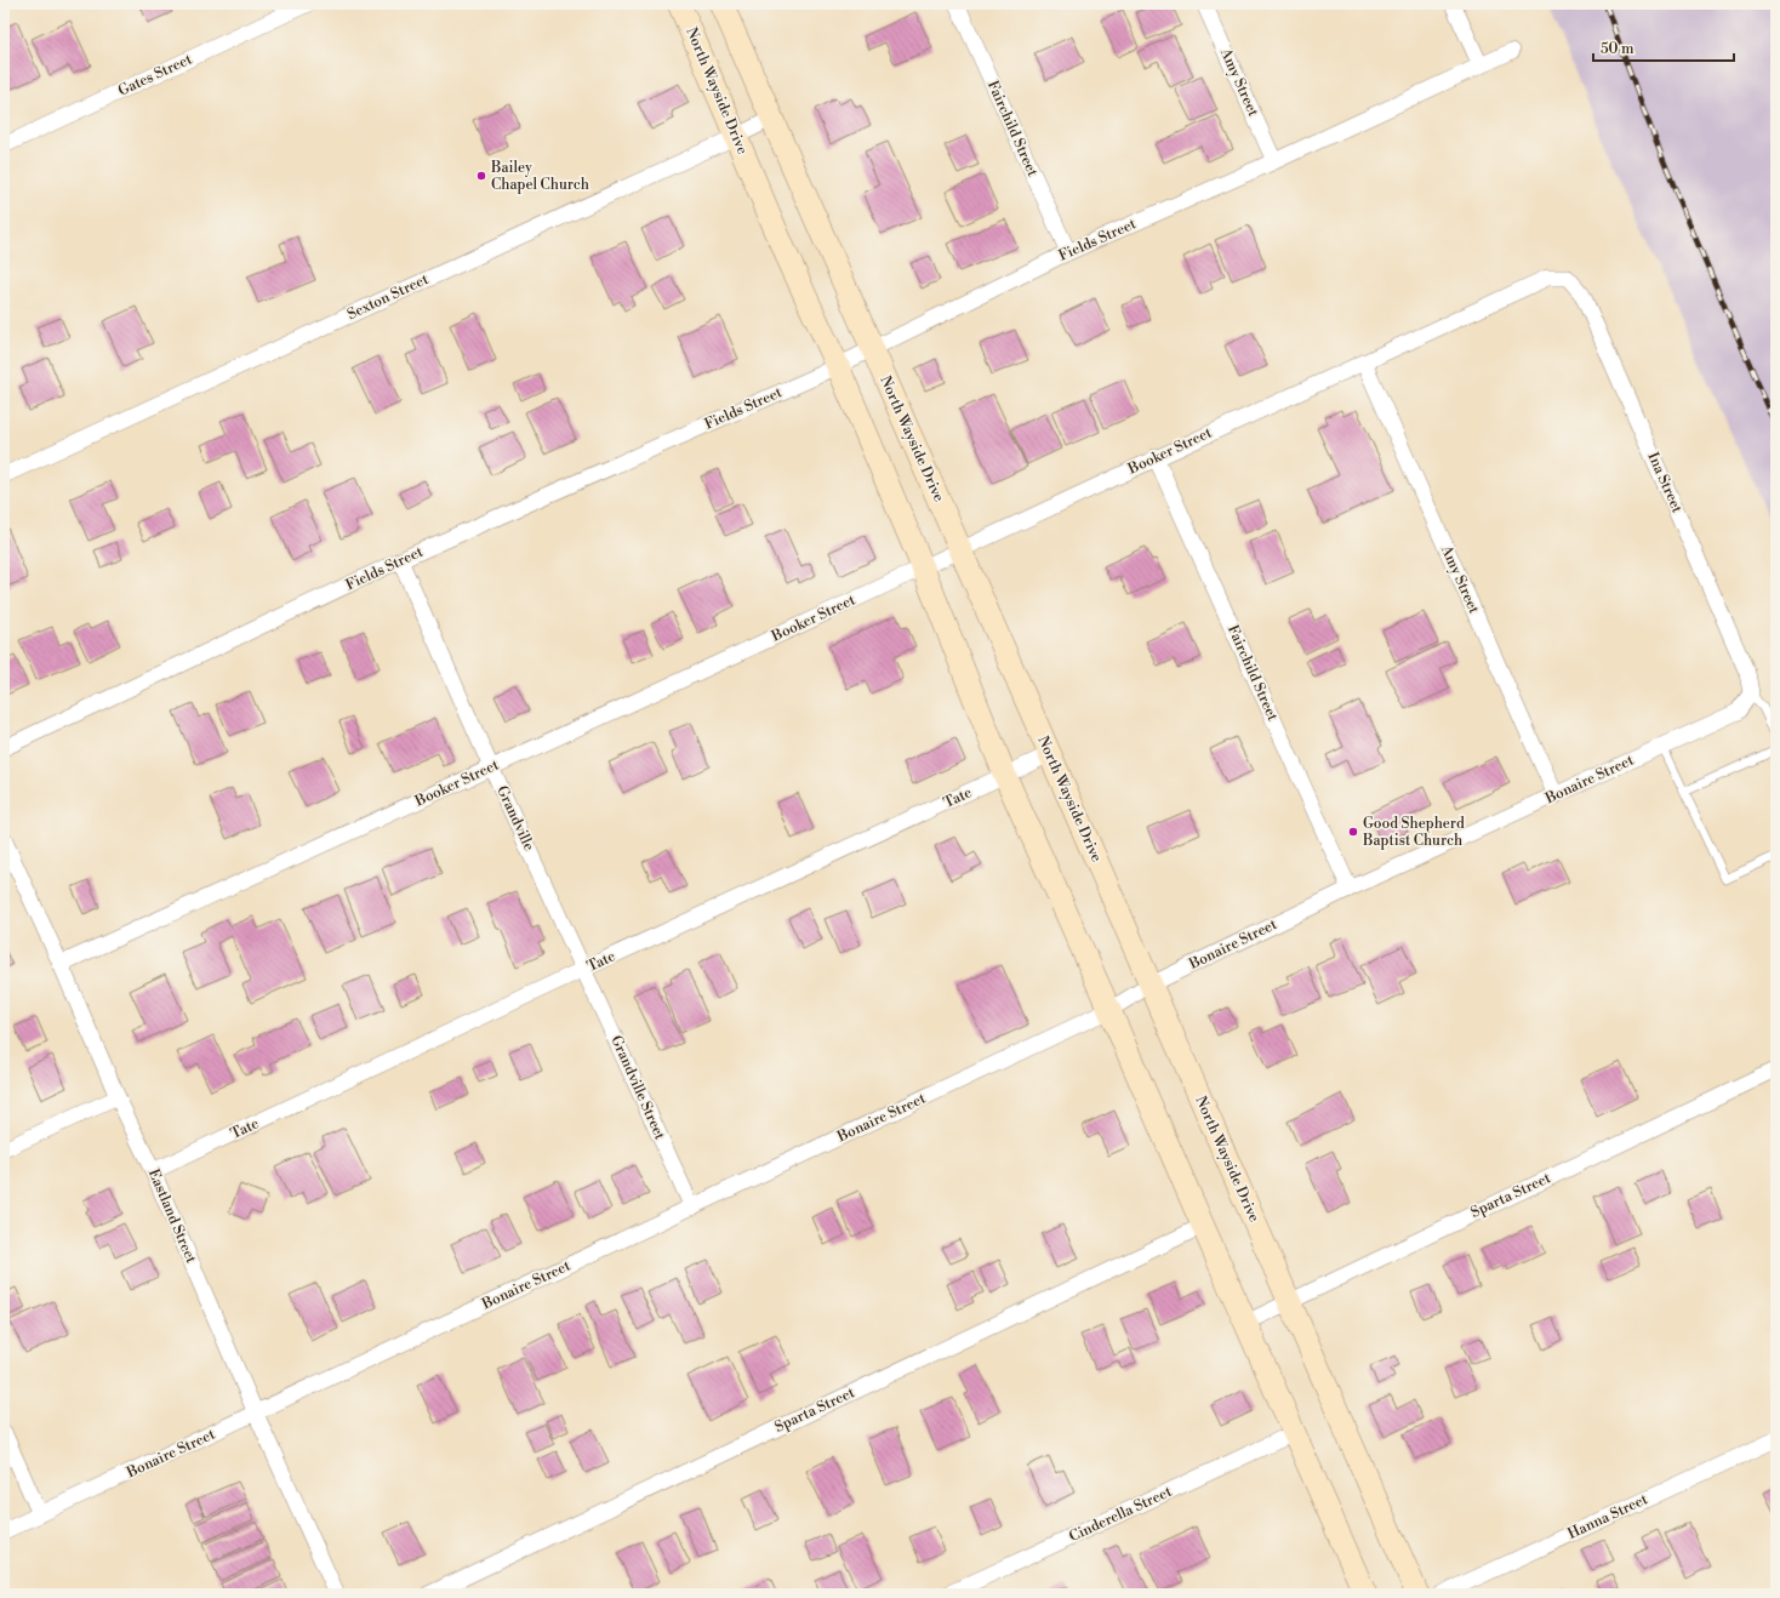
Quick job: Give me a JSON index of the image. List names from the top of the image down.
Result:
{
  "streets": {
    "main road": ["North Wayside Drive"],
    "street": [
      "Gates Street",
      "Amy Street",
      "Fairchild Street",
      "Fields Street",
      "Sexton Street",
      "Booker Street",
      "Ina Street",
      "Bonaire Street",
      "Tate",
      "Grandville",
      "Grandville Street",
      "Sparta Street",
      "Eastland Street",
      "Cinderella Street",
      "Hanna Street"
    ]
  },
  "crossings": [
    ["Amy Street", "Fields Street"],
    ["Amy Street", "Booker Street"],
    ["Amy Street", "Bonaire Street"],
    ["North Wayside Drive", "Fields Street"],
    ["North Wayside Drive", "Sexton Street"],
    ["North Wayside Drive", "Booker Street"],
    ["North Wayside Drive", "Bonaire Street"],
    ["North Wayside Drive", "Tate"],
    ["North Wayside Drive", "Sparta Street"],
    ["North Wayside Drive", "Cinderella Street"],
    ["Fairchild Street", "Fields Street"],
    ["Fairchild Street", "Booker Street"],
    ["Fairchild Street", "Bonaire Street"],
    ["Fields Street", "Grandville"],
    ["Booker Street", "Ina Street"],
    ["Booker Street", "Grandville"],
    ["Booker Street", "Eastland Street"],
    ["Ina Street", "Bonaire Street"],
    ["Bonaire Street", "Grandville Street"],
    ["Bonaire Street", "Eastland Street"],
    ["Tate", "Grandville"],
    ["Tate", "Grandville Street"],
    ["Tate", "Eastland Street"],
    ["Grandville", "Grandville Street"]
  ],
  "places": ["Bailey Chapel Church", "Good Shepherd Baptist Church"],
  "scale_bar": "50 m"
}
